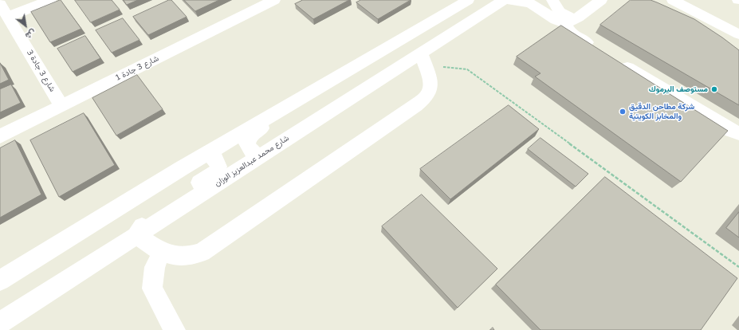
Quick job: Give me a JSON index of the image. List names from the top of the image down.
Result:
{
  "streets": {
    "street": ["شارع 3 جادة 1", "شارع 3 جادة 3", "شارع محمد عبدالعزيز الوزان"]
  },
  "crossings": [
    ["شارع 3 جادة 1", "شارع 3 جادة 3"]
  ],
  "places": ["مستوصف اليرموك", "شركة مطاحن الدقيق والمخابز الكويتية"],
  "north": "bottom right"
}
